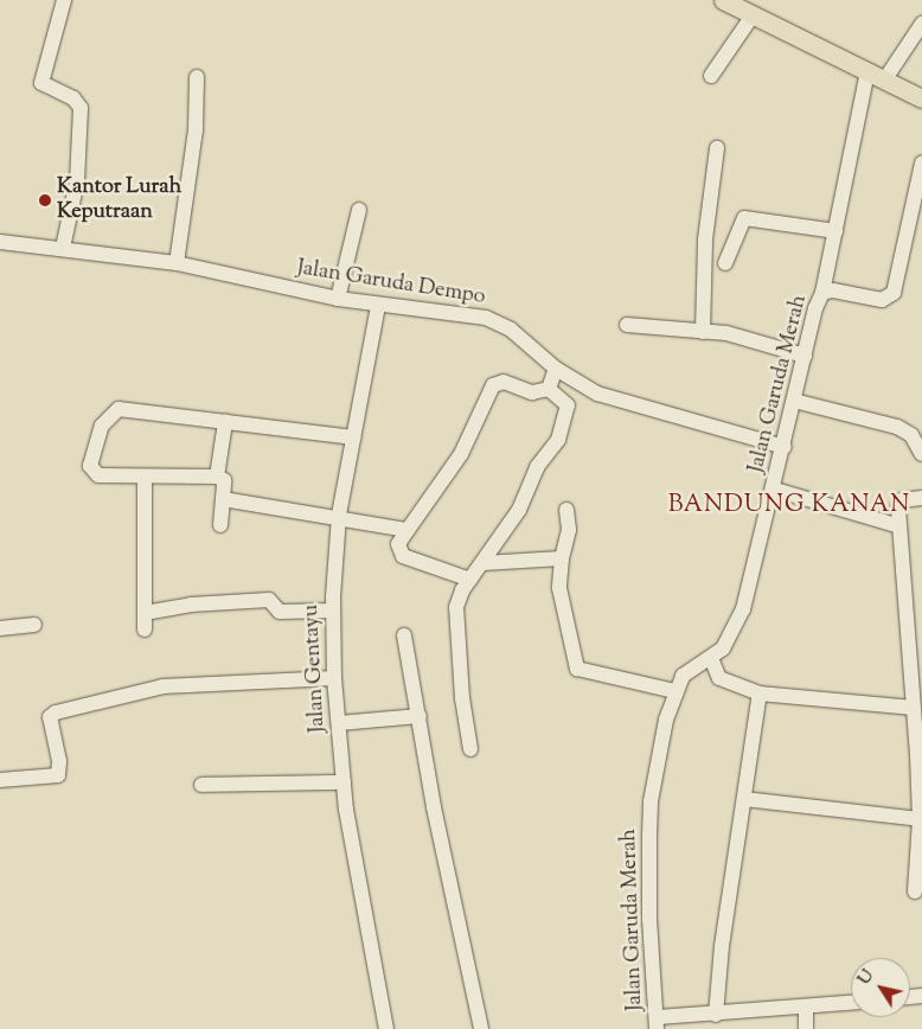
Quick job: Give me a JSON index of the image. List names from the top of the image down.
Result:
{
  "streets": {
    "street": ["Jalan Garuda Dempo", "Jalan Garuda Merah", "Jalan Gentayu"]
  },
  "crossings": [
    ["Jalan Garuda Dempo", "Jalan Garuda Merah"],
    ["Jalan Garuda Dempo", "Jalan Gentayu"]
  ],
  "districts": ["BANDUNG KANAN"],
  "places": ["Kantor Lurah Keputraan"],
  "north": "top left"
}
